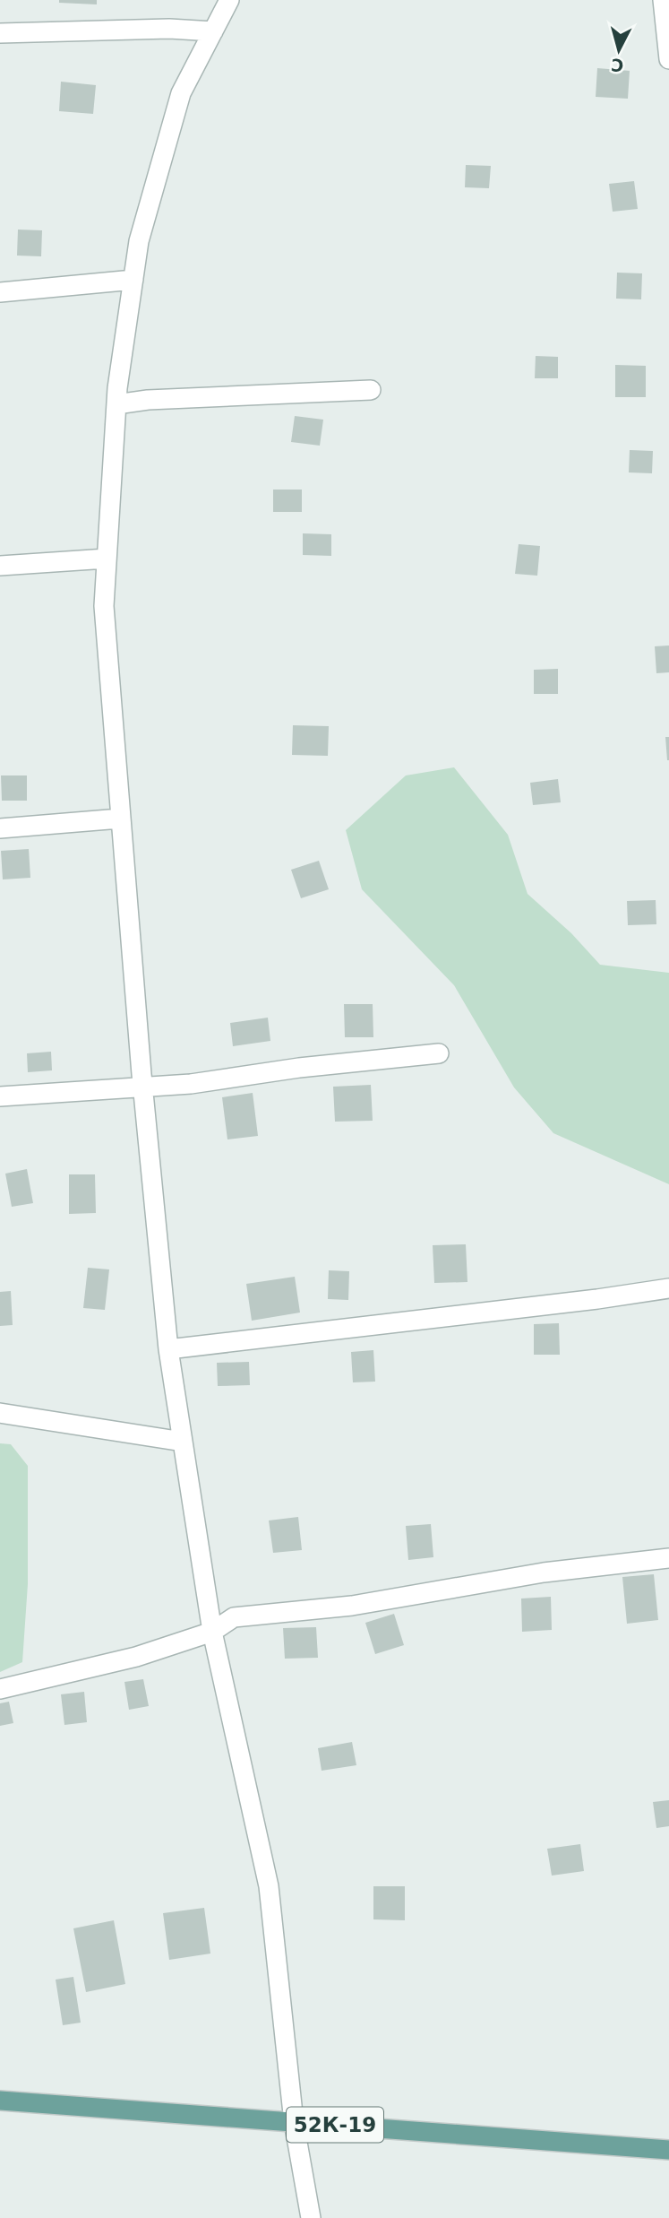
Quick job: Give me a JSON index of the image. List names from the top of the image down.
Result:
{
  "streets": {
    "main road": ["52К-19"]
  },
  "north": "bottom"
}
